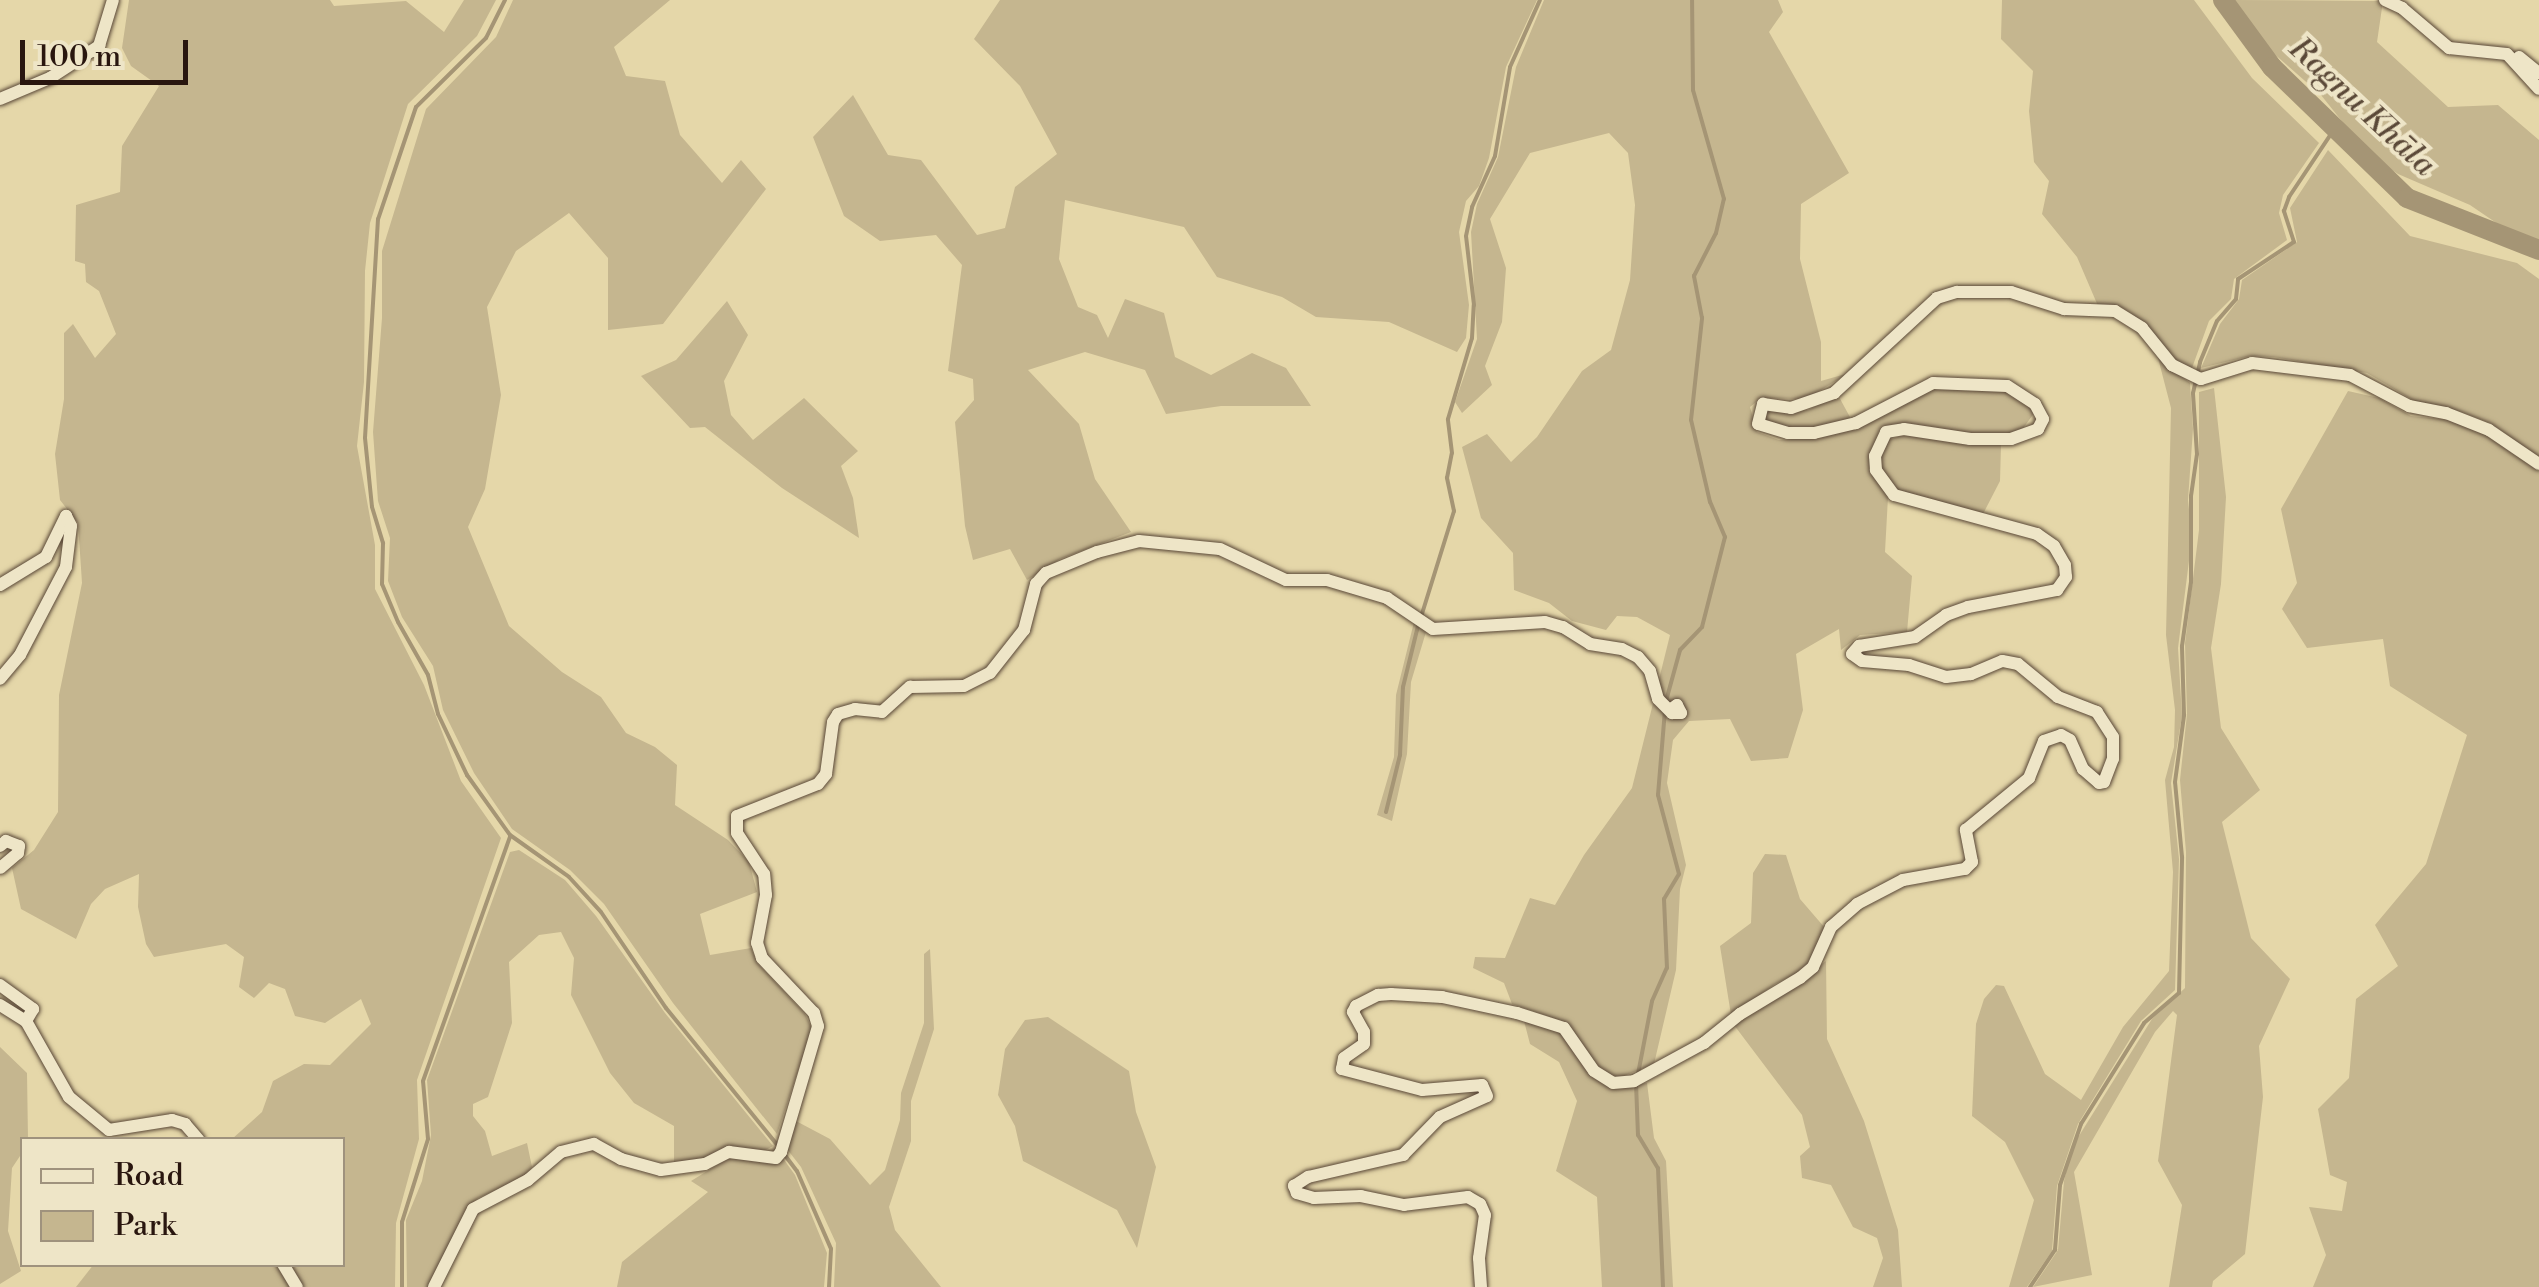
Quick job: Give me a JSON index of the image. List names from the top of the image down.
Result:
{
  "water": ["Ragnu Khāla"],
  "legend": ["Road", "Park"],
  "scale_bar": "100 m"
}
